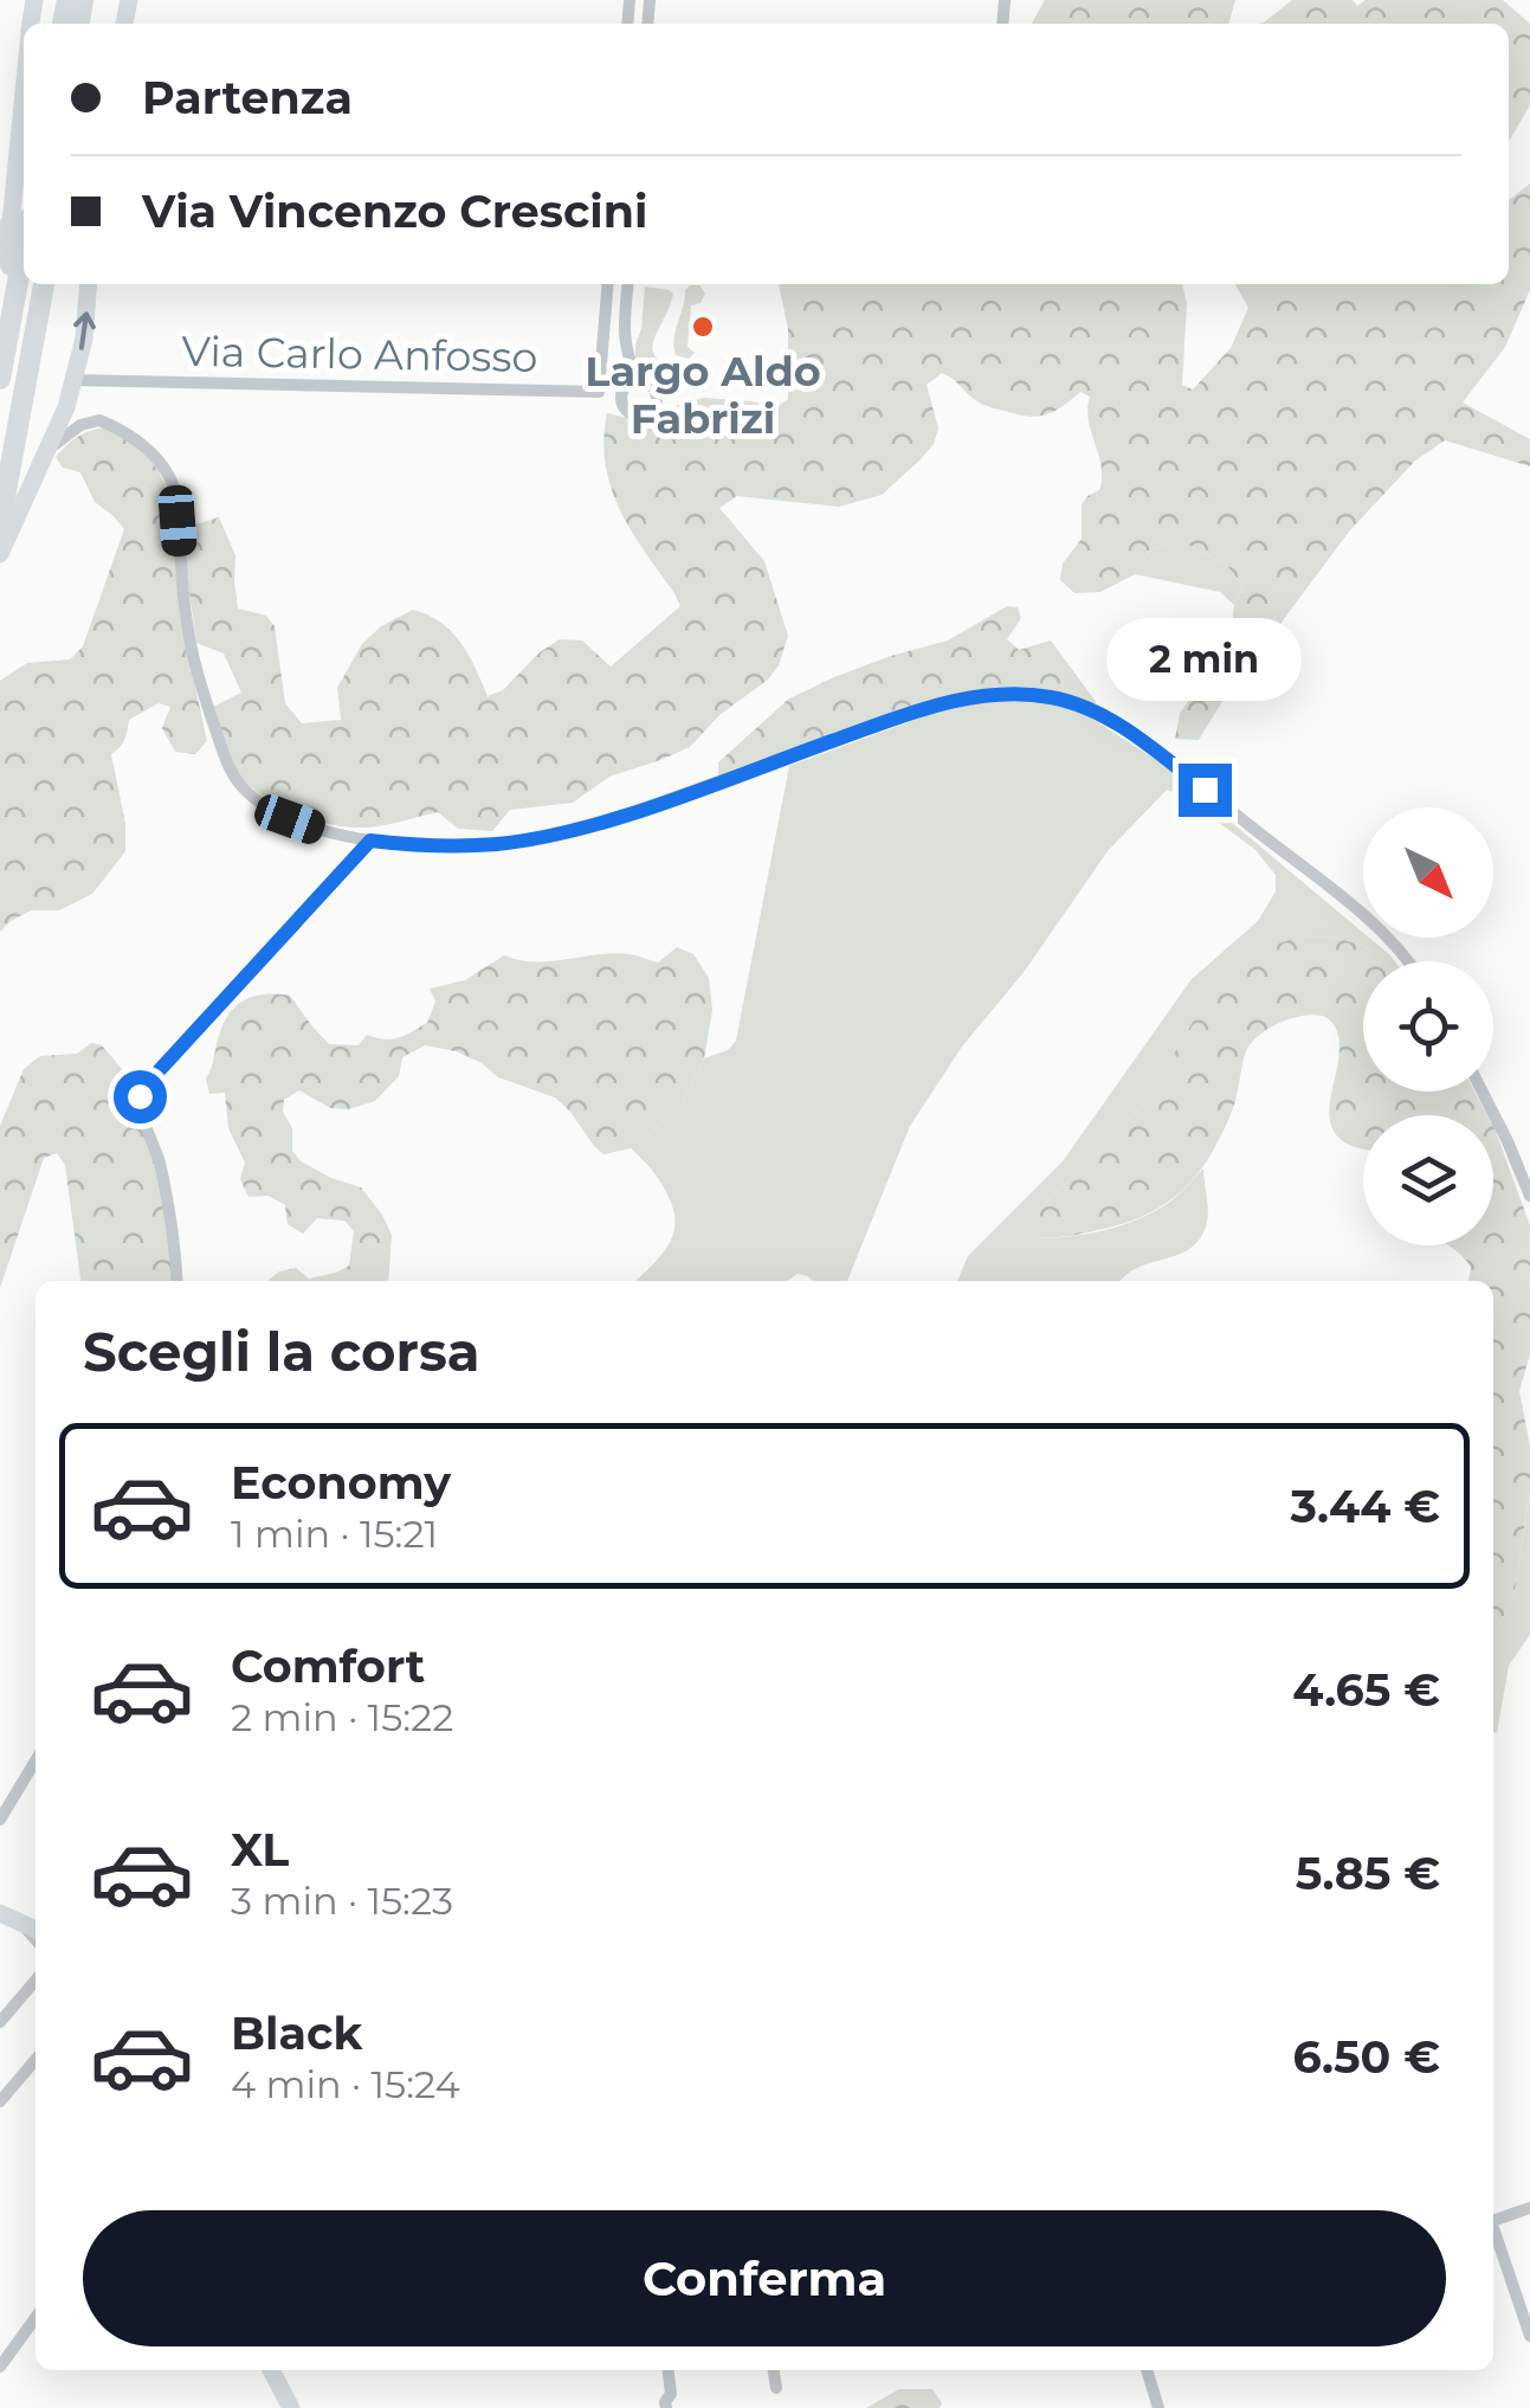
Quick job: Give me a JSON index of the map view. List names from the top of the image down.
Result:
{
  "streets": {
    "street": ["Via Carlo Anfosso"]
  },
  "places": ["Largo Aldo Fabrizi"],
  "north": "bottom right",
  "page": {
    "banner": ["Partenza", "Via Vincenzo Crescini"],
    "bubble": "2 min",
    "heading": "Scegli la corsa",
    "list": [
      {
        "name": "Economy",
        "note": "1 min · 15:21",
        "value": "3.44 €"
      },
      {
        "name": "Comfort",
        "note": "2 min · 15:22",
        "value": "4.65 €"
      },
      {
        "name": "XL",
        "note": "3 min · 15:23",
        "value": "5.85 €"
      },
      {
        "name": "Black",
        "note": "4 min · 15:24",
        "value": "6.50 €"
      }
    ],
    "buttons": "Conferma"
  }
}
